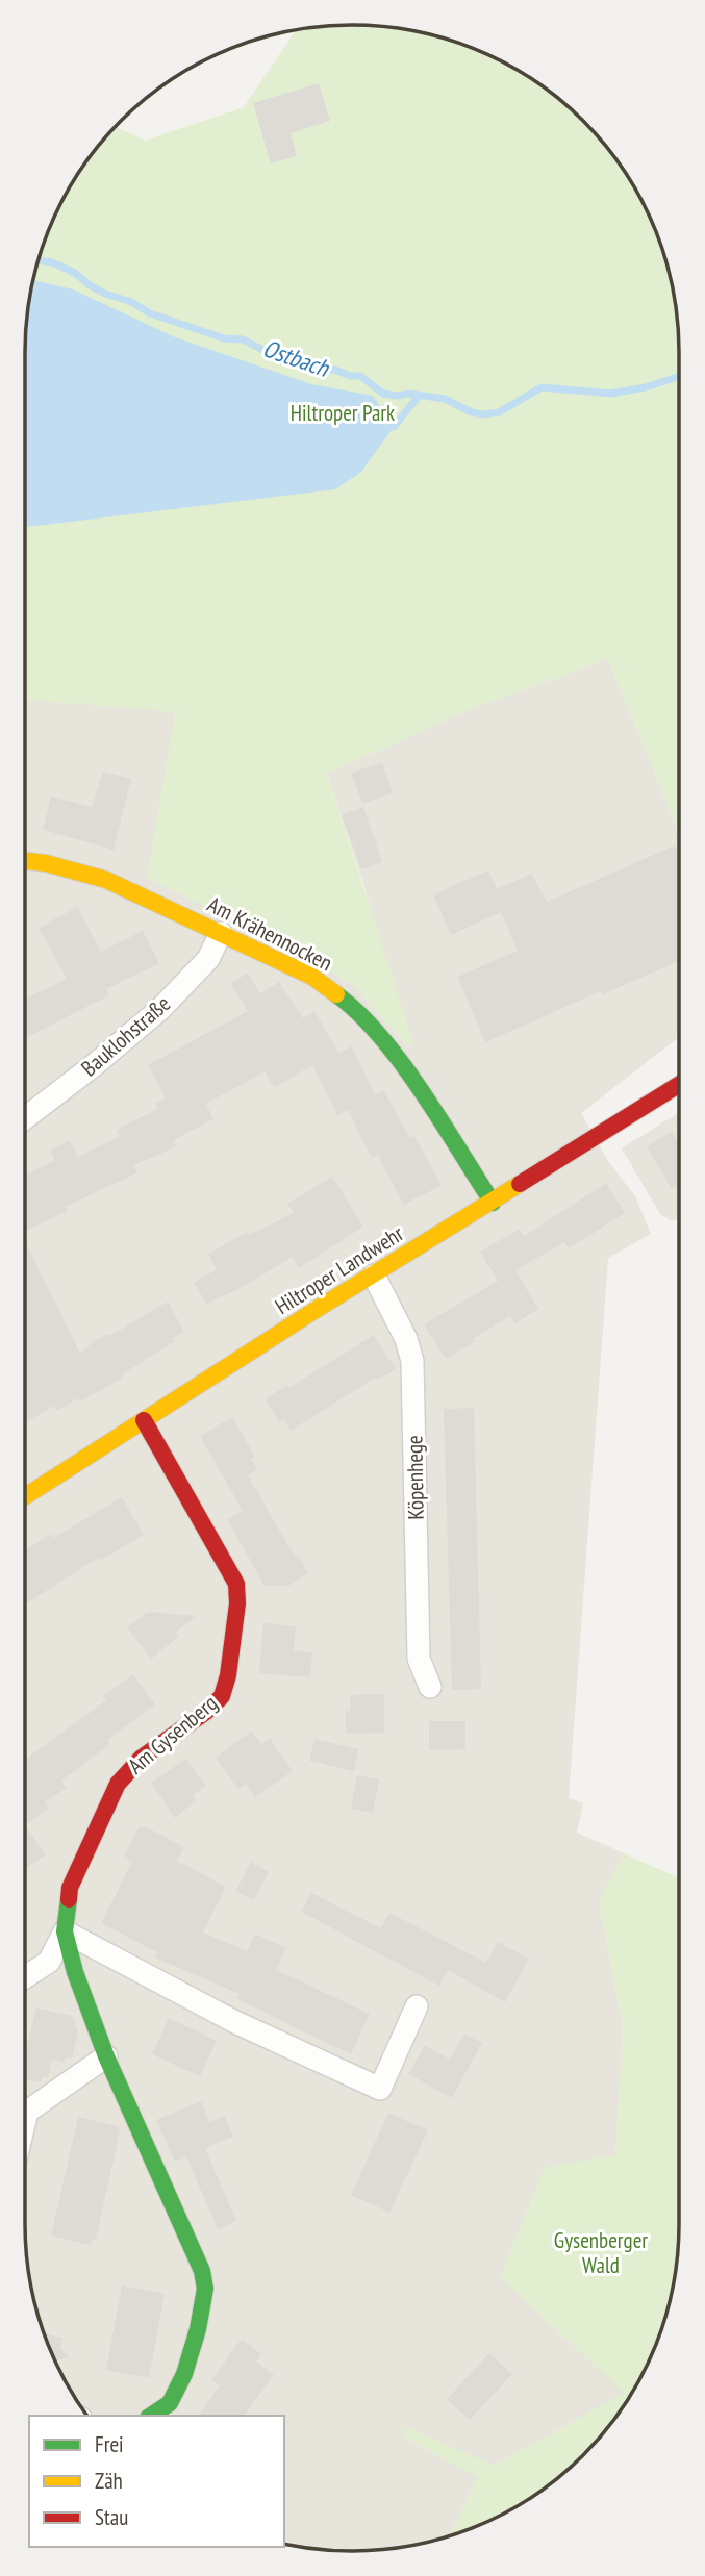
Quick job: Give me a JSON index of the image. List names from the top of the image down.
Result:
{
  "streets": {
    "street": [
      "Am Krähennocken",
      "Bauklohstraße",
      "Hiltroper Landwehr",
      "Köpenhege",
      "Am Gysenberg"
    ]
  },
  "crossings": [
    ["Am Krähennocken", "Bauklohstraße"],
    ["Am Krähennocken", "Hiltroper Landwehr"],
    ["Hiltroper Landwehr", "Köpenhege"],
    ["Hiltroper Landwehr", "Am Gysenberg"]
  ],
  "water": ["Ostbach"],
  "parks": ["Hiltroper Park", "Gysenberger Wald"],
  "legend": ["Frei", "Zäh", "Stau"]
}
